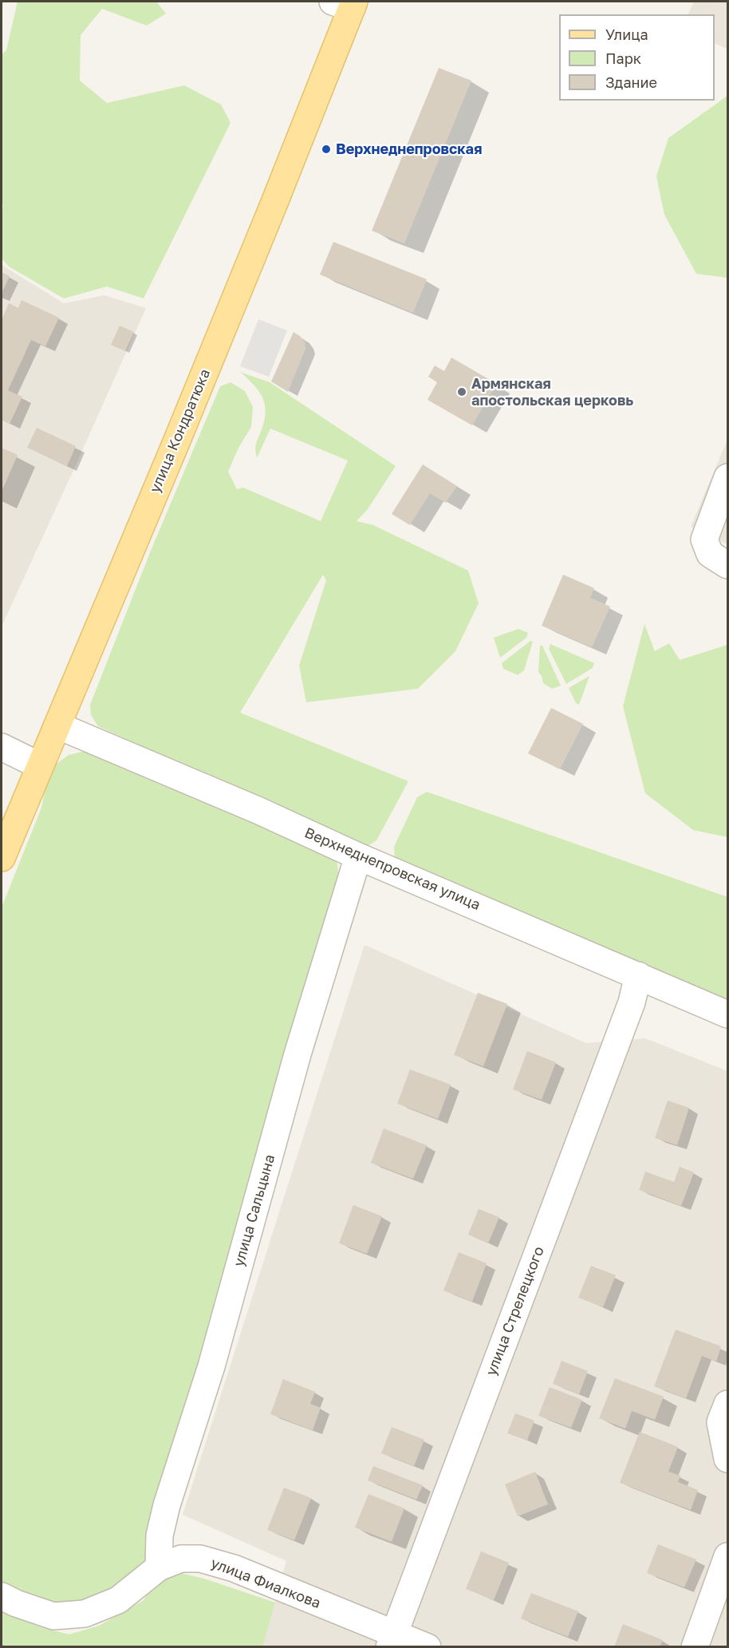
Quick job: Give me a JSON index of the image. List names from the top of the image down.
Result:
{
  "streets": {
    "main road": ["улица Кондратюка"],
    "street": [
      "Верхнеднепровская улица",
      "улица Сальцына",
      "улица Стрелецкого",
      "улица Фиалкова"
    ]
  },
  "crossings": [
    ["улица Кондратюка", "Верхнеднепровская улица"],
    ["Верхнеднепровская улица", "улица Сальцына"],
    ["Верхнеднепровская улица", "улица Стрелецкого"],
    ["улица Сальцына", "улица Фиалкова"],
    ["улица Стрелецкого", "улица Фиалкова"]
  ],
  "places": ["Верхнеднепровская", "Армянская апостольская церковь"],
  "legend": ["Улица", "Парк", "Здание"]
}
